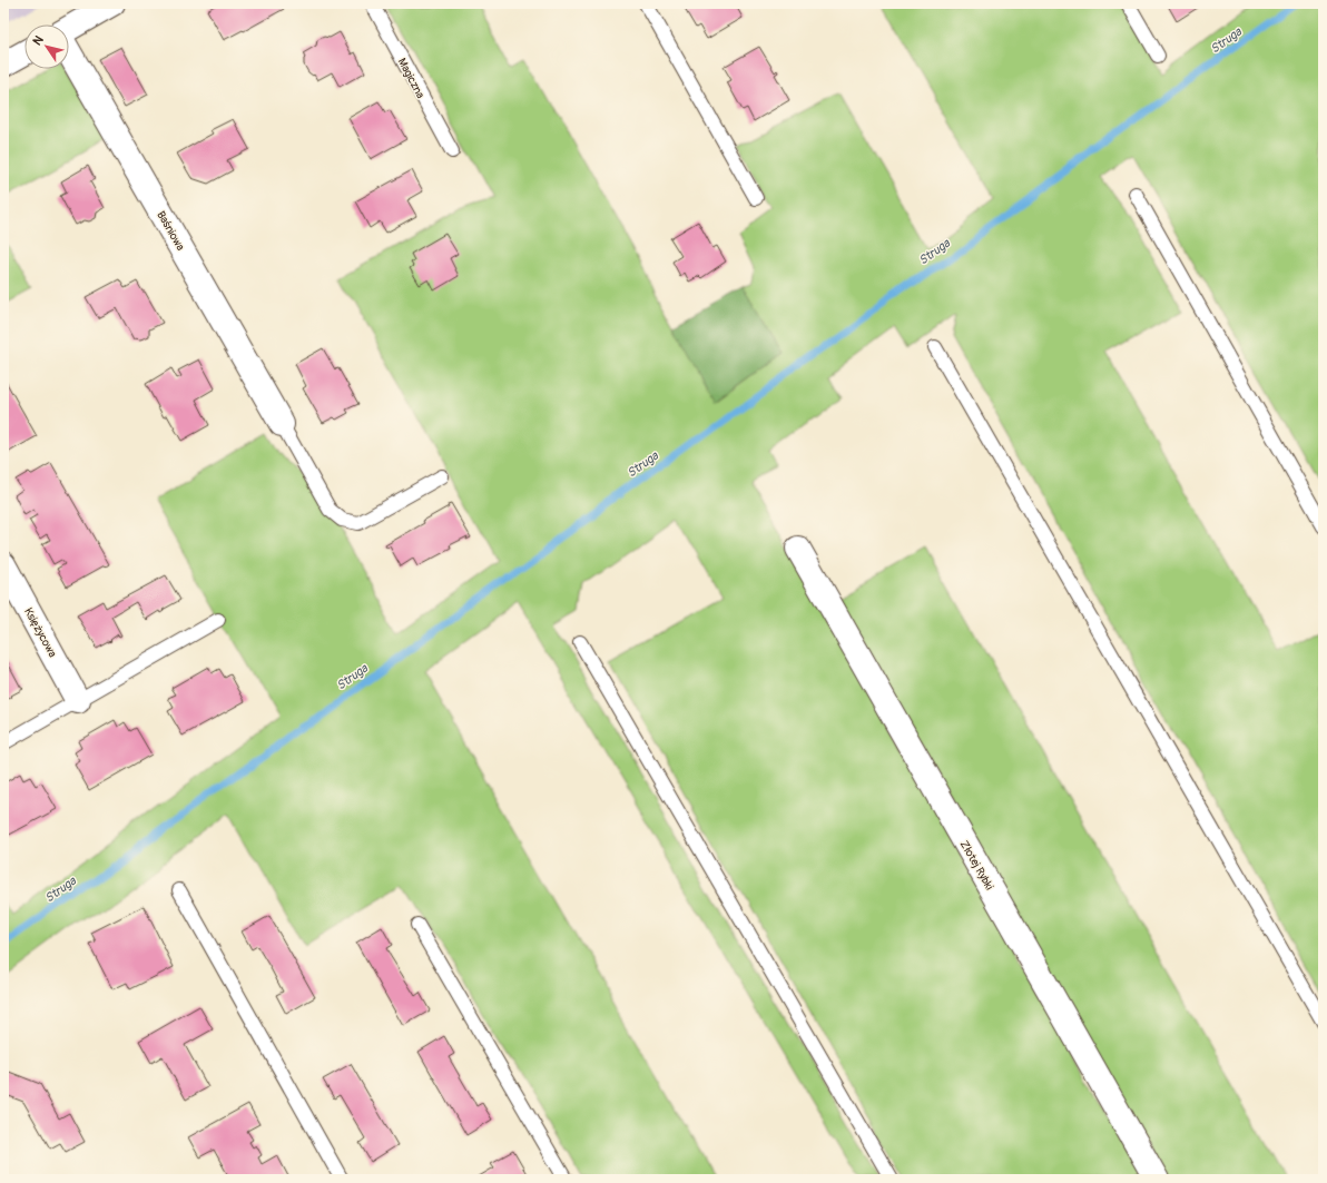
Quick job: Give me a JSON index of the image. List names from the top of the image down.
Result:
{
  "streets": {
    "street": ["Baśniowa", "Księżycowa", "Złotej Rybki"],
    "lane": ["Magiczna"]
  },
  "water": ["Struga"],
  "north": "top left"
}
